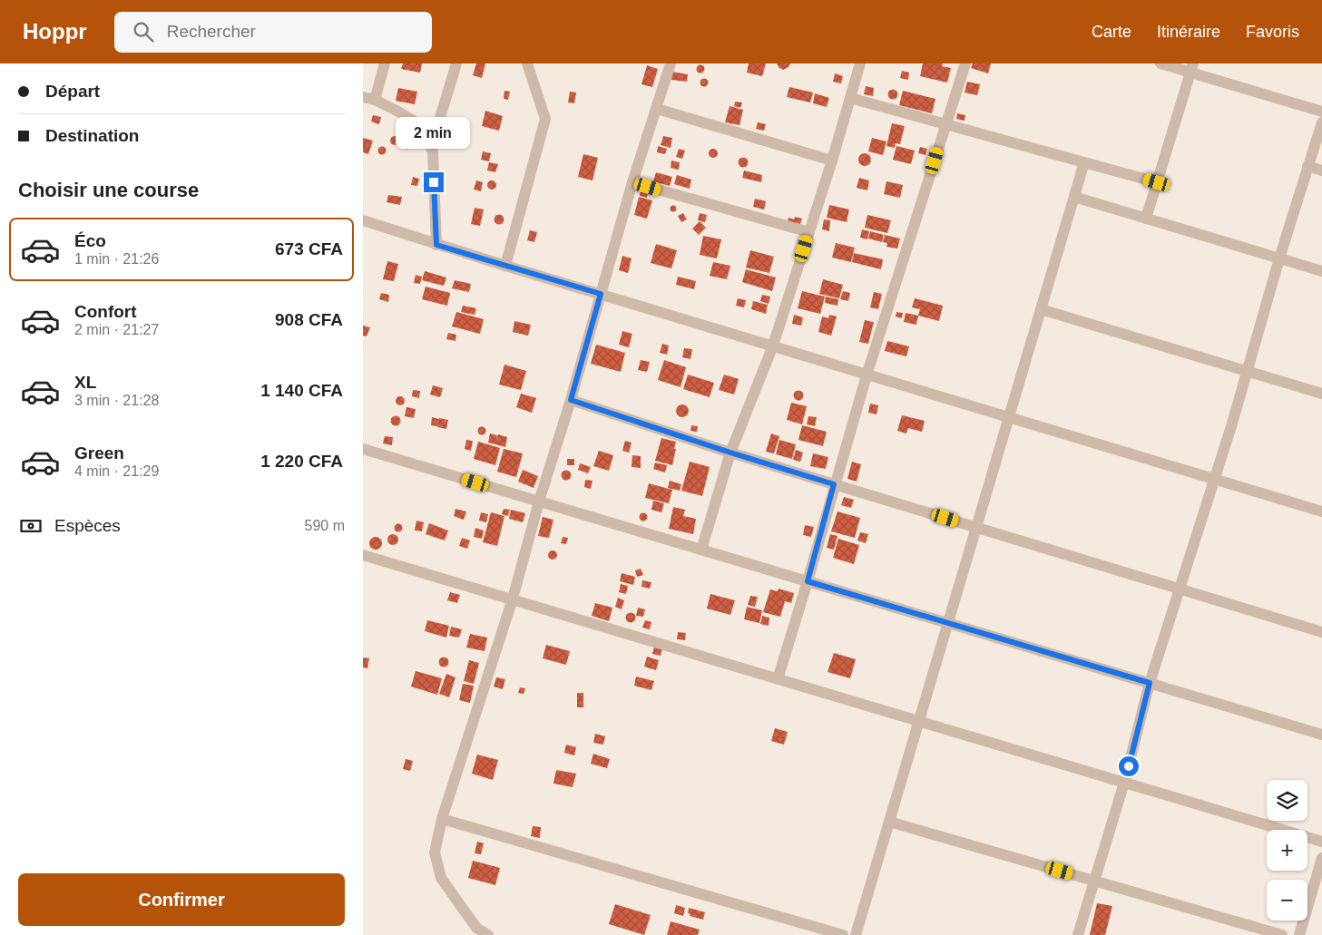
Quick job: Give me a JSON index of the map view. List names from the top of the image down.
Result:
{
  "page": {
    "header": "Hoppr",
    "search": "Rechercher",
    "nav": ["Carte", "Itinéraire", "Favoris"],
    "banner": ["Départ", "Destination"],
    "bubble": "2 min",
    "heading": "Choisir une course",
    "list": [
      {
        "name": "Éco",
        "note": "1 min · 21:26",
        "value": "673 CFA"
      },
      {
        "name": "Confort",
        "note": "2 min · 21:27",
        "value": "908 CFA"
      },
      {
        "name": "XL",
        "note": "3 min · 21:28",
        "value": "1 140 CFA"
      },
      {
        "name": "Green",
        "note": "4 min · 21:29",
        "value": "1 220 CFA"
      }
    ],
    "pay": ["Espèces", "590 m"],
    "map_buttons": ["+", "−"],
    "buttons": "Confirmer"
  }
}
